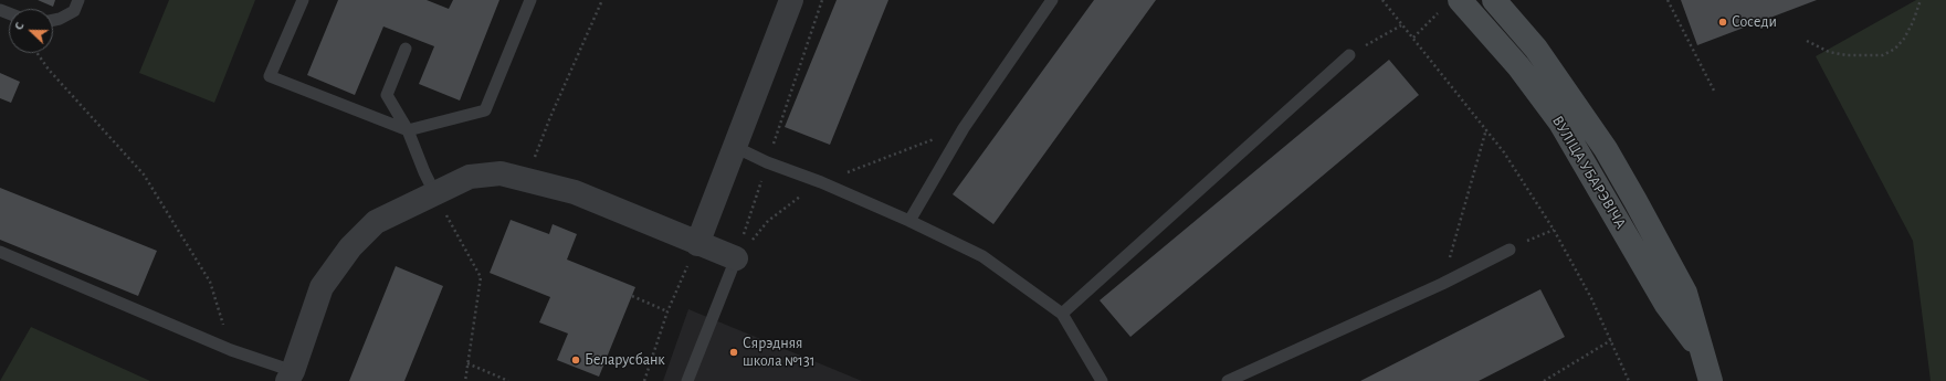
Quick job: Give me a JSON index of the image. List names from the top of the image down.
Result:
{
  "streets": {
    "main road": ["ВУЛІЦА УБАРЭВІЧА"]
  },
  "places": ["Соседи", "Сярэдняя школа №131", "Беларусбанк"],
  "north": "left"
}
